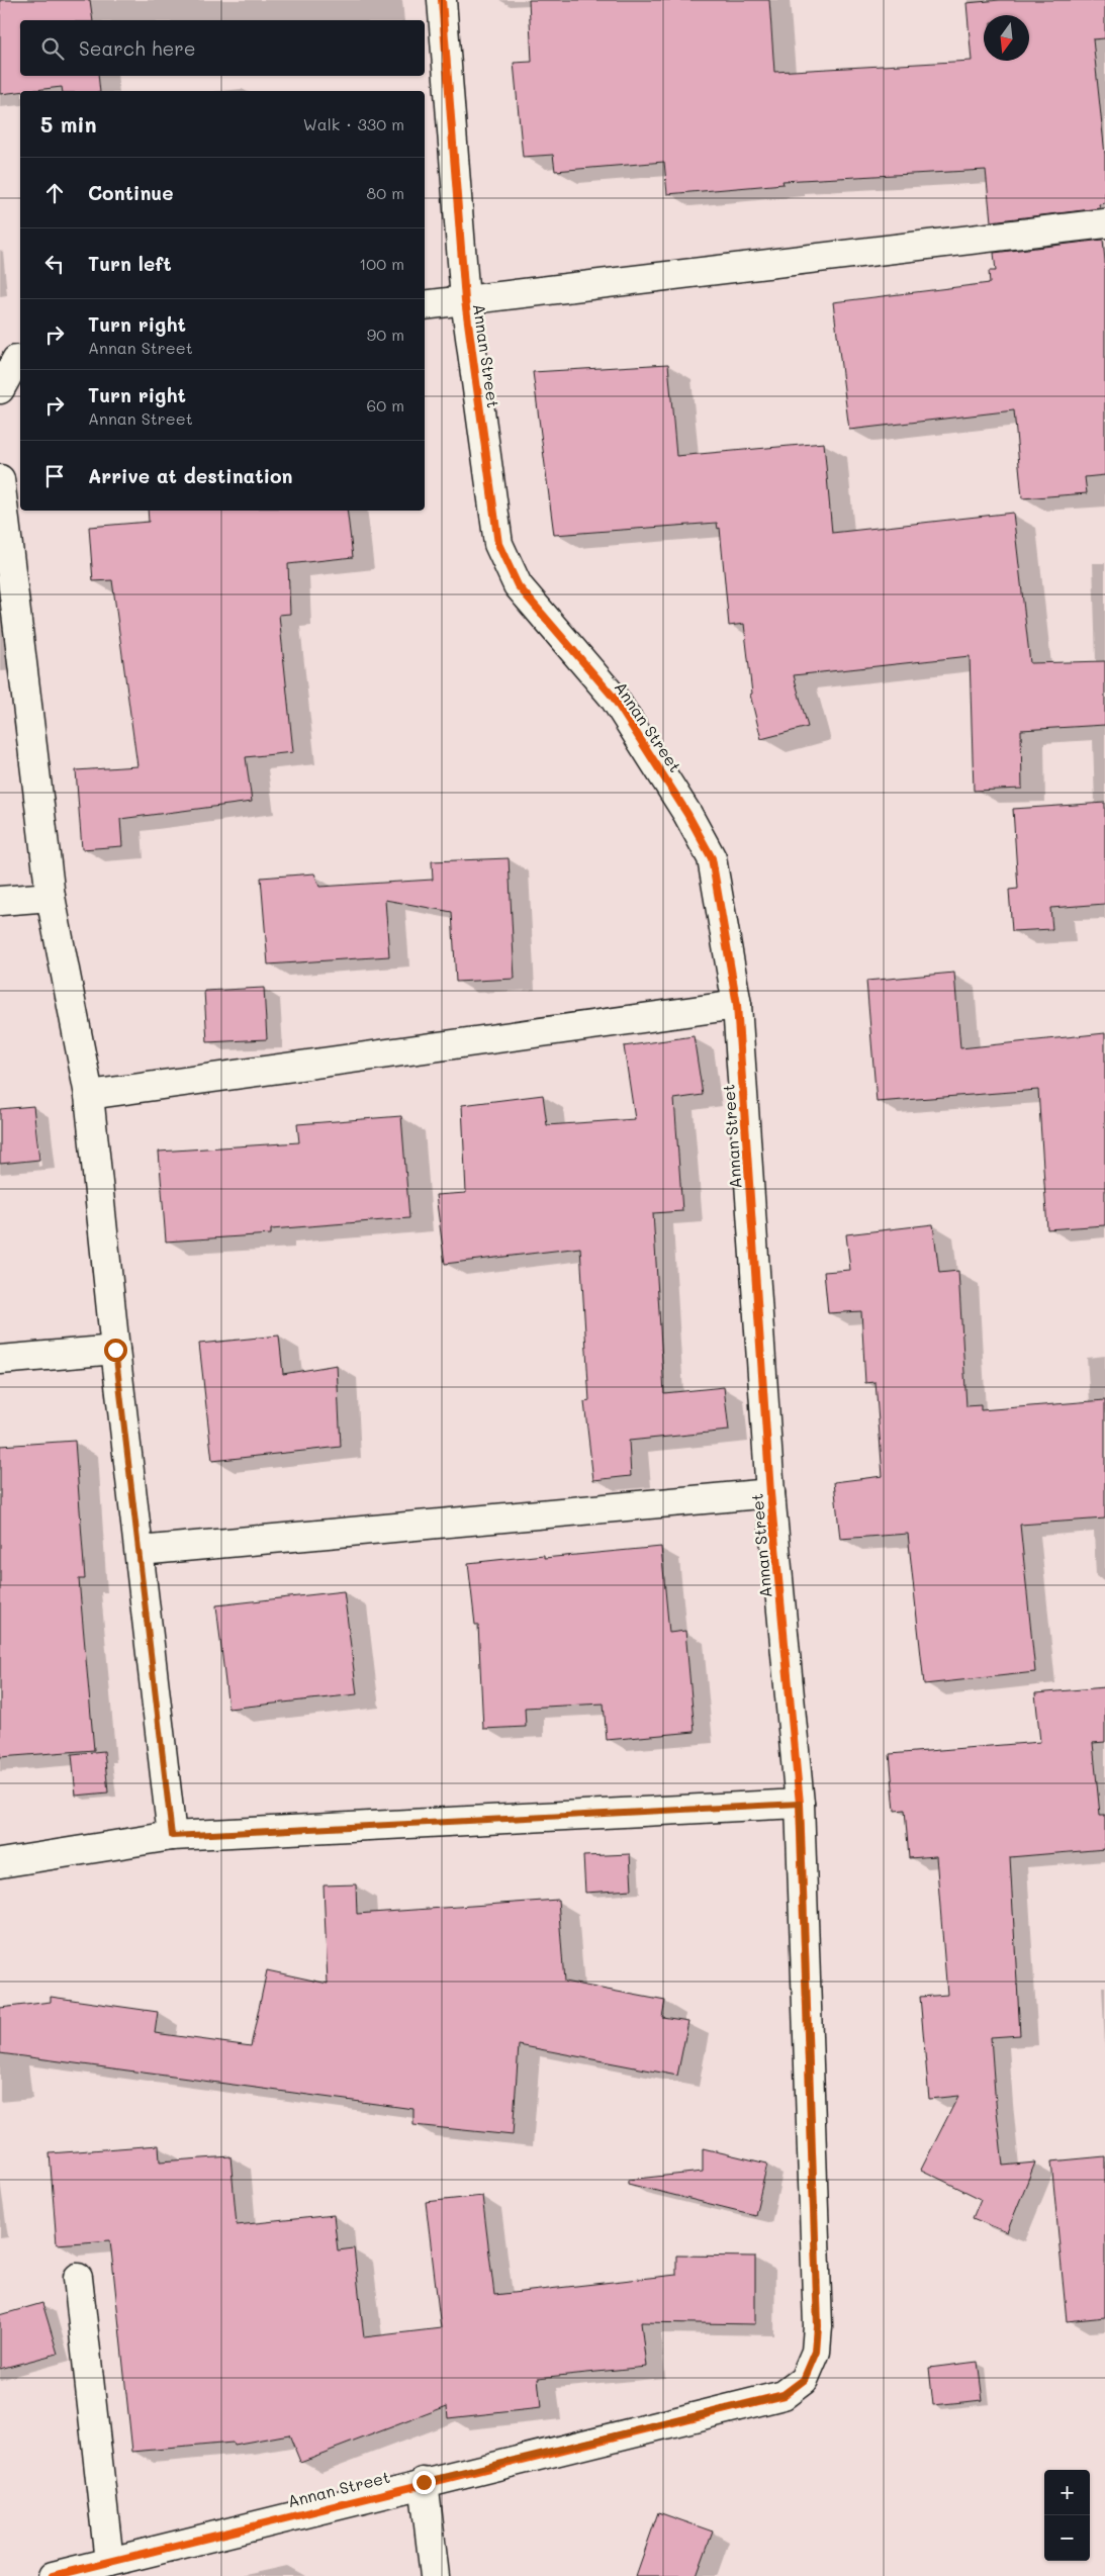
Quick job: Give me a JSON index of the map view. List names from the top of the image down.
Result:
{
  "streets": {
    "street": ["Annan Street"]
  },
  "north": "bottom",
  "page": {
    "search": "Search here",
    "heading": ["5 min", "Walk · 330 m"],
    "list": [
      ["Continue", "80 m"],
      ["Turn left", "100 m"],
      ["Turn right", "Annan Street", "90 m"],
      ["Turn right", "Annan Street", "60 m"],
      "Arrive at destination"
    ],
    "map_buttons": ["+", "−"]
  }
}
